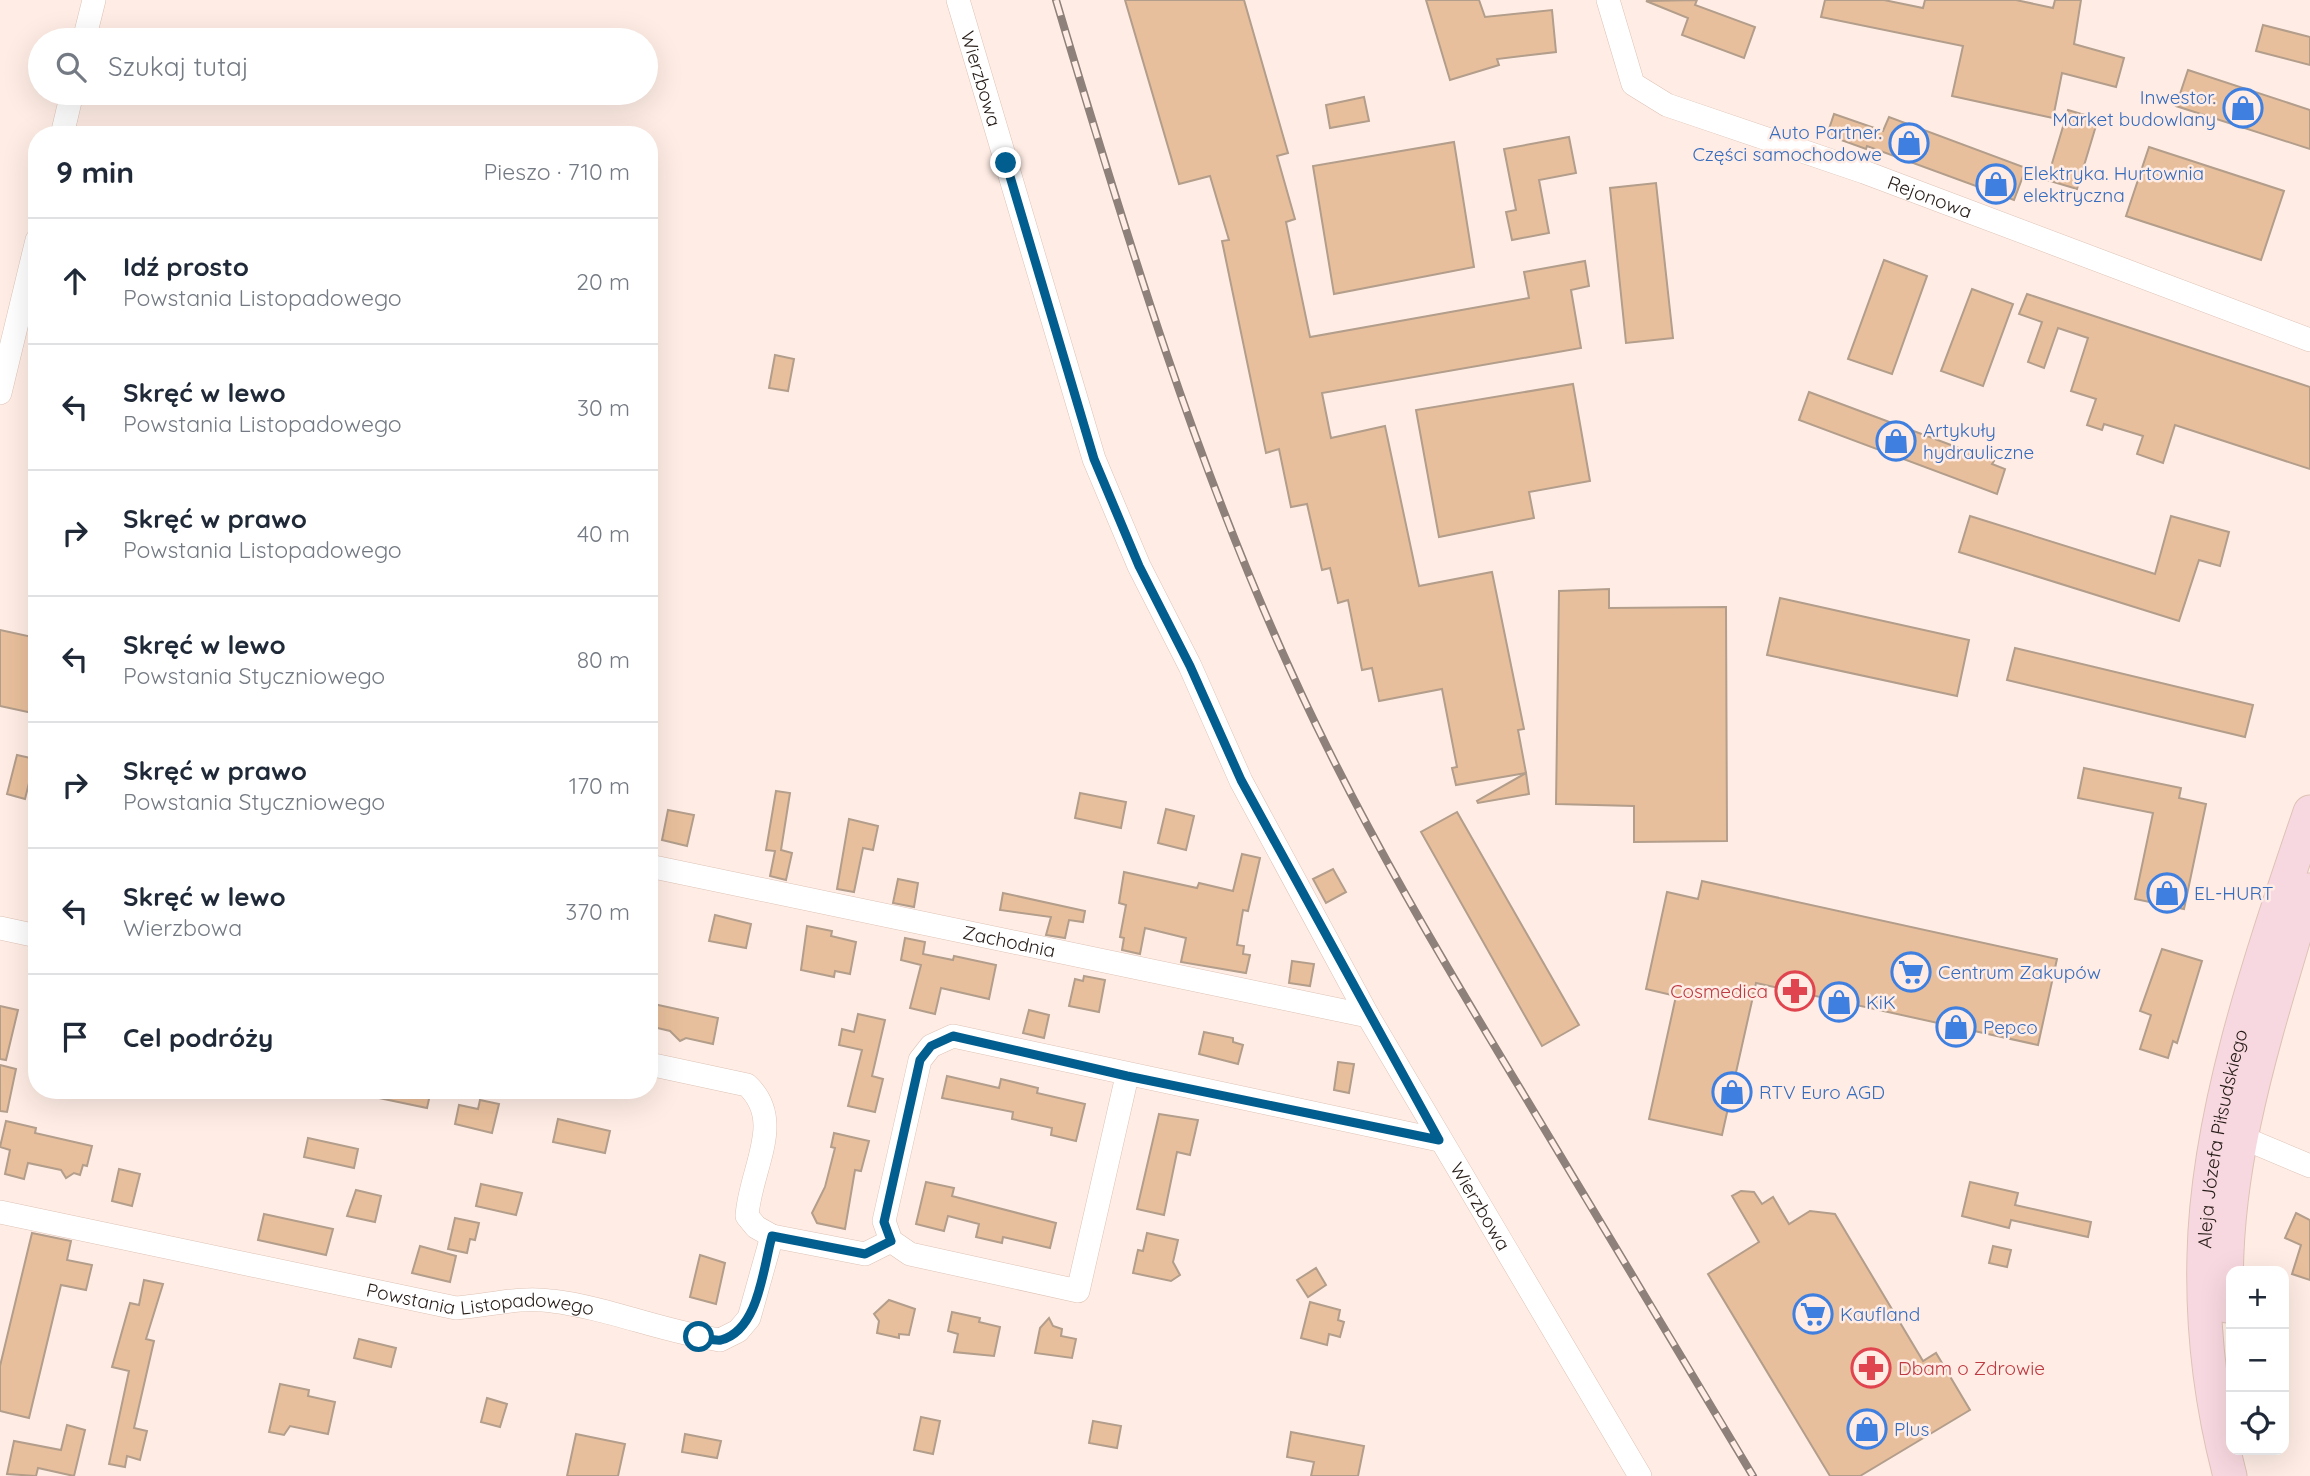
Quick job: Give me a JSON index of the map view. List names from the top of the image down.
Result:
{
  "streets": {
    "main road": ["Aleja Józefa Piłsudskiego"],
    "street": [
      "Wierzbowa",
      "Rejonowa",
      "Zachodnia",
      "Powstania Listopadowego"
    ]
  },
  "crossings": [
    ["Wierzbowa", "Zachodnia"]
  ],
  "places": {
    "shop": [
      "Inwestor. Market budowlany",
      "Auto Partner. Części samochodowe",
      "Elektryka. Hurtownia elektryczna",
      "Artykuły hydrauliczne",
      "EL-HURT",
      "KiK",
      "Pepco",
      "RTV Euro AGD",
      "Plus"
    ],
    "supermarket": ["Centrum Zakupów", "Kaufland"],
    "pharmacy": ["Cosmedica", "Dbam o Zdrowie"]
  },
  "page": {
    "search": "Szukaj tutaj",
    "heading": ["9 min", "Pieszo · 710 m"],
    "list": [
      ["Idź prosto", "Powstania Listopadowego", "20 m"],
      ["Skręć w lewo", "Powstania Listopadowego", "30 m"],
      ["Skręć w prawo", "Powstania Listopadowego", "40 m"],
      ["Skręć w lewo", "Powstania Styczniowego", "80 m"],
      ["Skręć w prawo", "Powstania Styczniowego", "170 m"],
      ["Skręć w lewo", "Wierzbowa", "370 m"],
      "Cel podróży"
    ],
    "map_buttons": ["+", "−"]
  }
}
